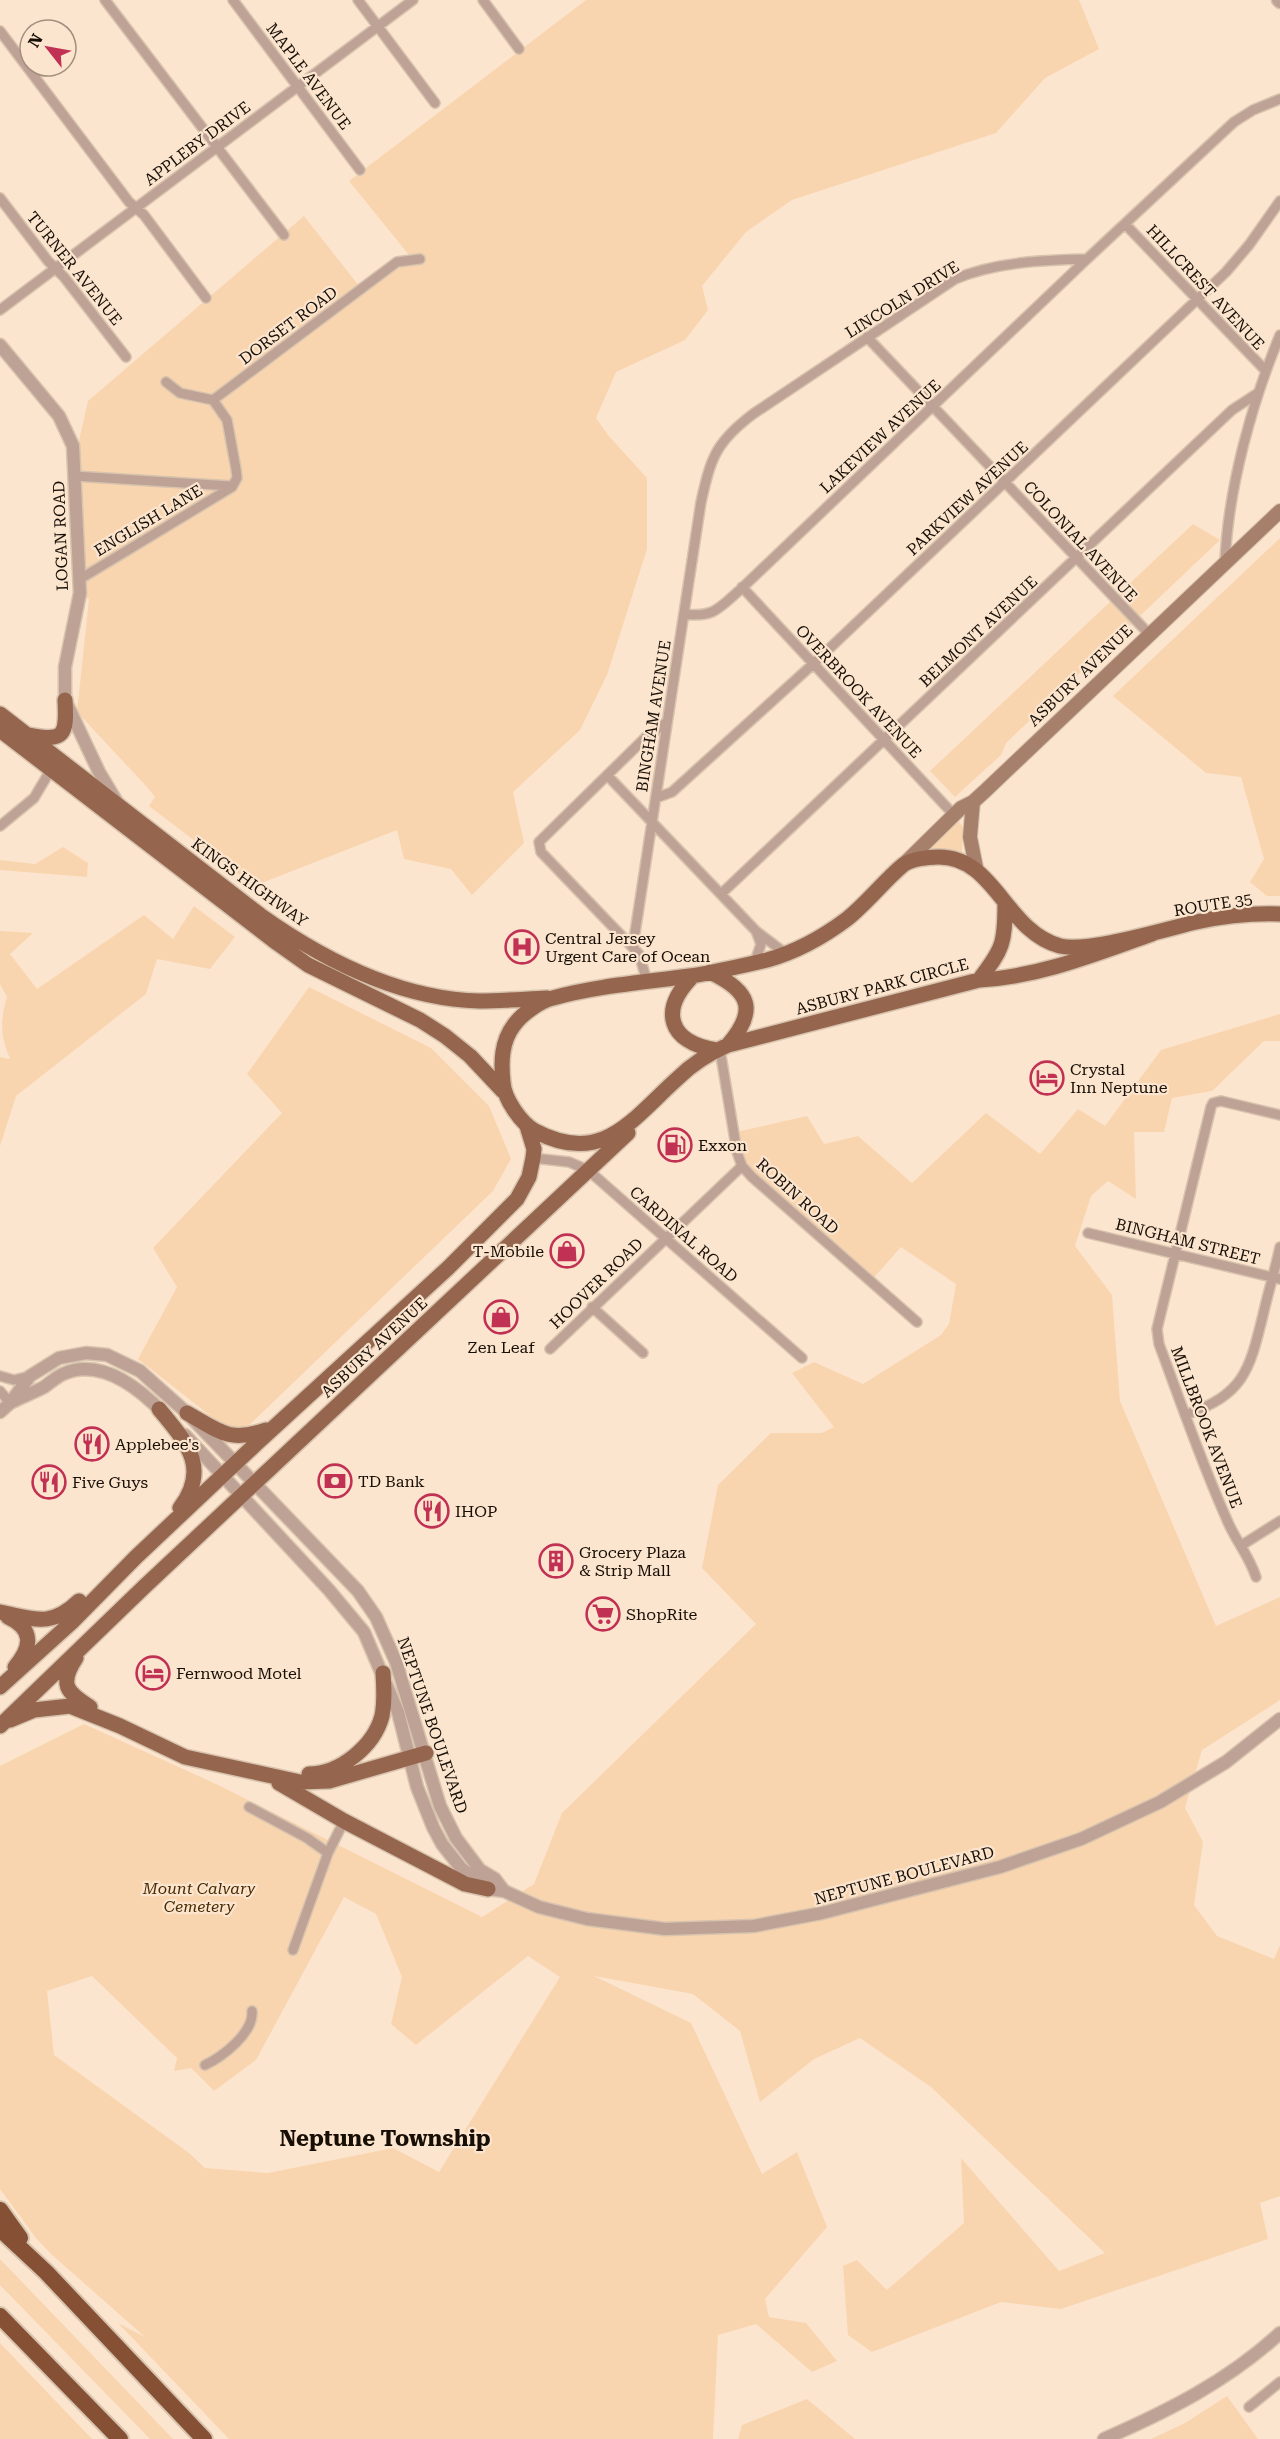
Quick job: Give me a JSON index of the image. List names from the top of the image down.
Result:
{
  "streets": {
    "main road": [
      "ASBURY AVENUE",
      "KINGS HIGHWAY",
      "ROUTE 35",
      "ASBURY PARK CIRCLE"
    ],
    "street": [
      "MAPLE AVENUE",
      "APPLEBY DRIVE",
      "TURNER AVENUE",
      "HILLCREST AVENUE",
      "LINCOLN DRIVE",
      "DORSET ROAD",
      "LAKEVIEW AVENUE",
      "PARKVIEW AVENUE",
      "ENGLISH LANE",
      "LOGAN ROAD",
      "COLONIAL AVENUE",
      "BELMONT AVENUE",
      "OVERBROOK AVENUE",
      "BINGHAM AVENUE",
      "ROBIN ROAD",
      "CARDINAL ROAD",
      "BINGHAM STREET",
      "HOOVER ROAD",
      "MILLBROOK AVENUE",
      "NEPTUNE BOULEVARD"
    ]
  },
  "crossings": [
    ["MAPLE AVENUE", "APPLEBY DRIVE"],
    ["APPLEBY DRIVE", "TURNER AVENUE"],
    ["HILLCREST AVENUE", "PARKVIEW AVENUE"],
    ["LINCOLN DRIVE", "LAKEVIEW AVENUE"],
    ["LINCOLN DRIVE", "COLONIAL AVENUE"],
    ["LINCOLN DRIVE", "BINGHAM AVENUE"],
    ["LAKEVIEW AVENUE", "COLONIAL AVENUE"],
    ["LAKEVIEW AVENUE", "OVERBROOK AVENUE"],
    ["LAKEVIEW AVENUE", "BINGHAM AVENUE"],
    ["PARKVIEW AVENUE", "COLONIAL AVENUE"],
    ["PARKVIEW AVENUE", "OVERBROOK AVENUE"],
    ["PARKVIEW AVENUE", "BINGHAM AVENUE"],
    ["ENGLISH LANE", "LOGAN ROAD"],
    ["LOGAN ROAD", "KINGS HIGHWAY"],
    ["COLONIAL AVENUE", "BELMONT AVENUE"],
    ["COLONIAL AVENUE", "ASBURY AVENUE"],
    ["BELMONT AVENUE", "OVERBROOK AVENUE"],
    ["BELMONT AVENUE", "BINGHAM AVENUE"],
    ["ASBURY AVENUE", "OVERBROOK AVENUE"],
    ["ASBURY AVENUE", "ASBURY PARK CIRCLE"],
    ["ASBURY AVENUE", "ROBIN ROAD"],
    ["ASBURY AVENUE", "CARDINAL ROAD"],
    ["ASBURY AVENUE", "NEPTUNE BOULEVARD"],
    ["KINGS HIGHWAY", "ASBURY PARK CIRCLE"],
    ["ASBURY PARK CIRCLE", "ROBIN ROAD"],
    ["ROBIN ROAD", "HOOVER ROAD"],
    ["CARDINAL ROAD", "HOOVER ROAD"],
    ["BINGHAM STREET", "MILLBROOK AVENUE"]
  ],
  "districts": ["Neptune Township"],
  "parks": ["Mount Calvary Cemetery"],
  "places": {
    "hospital": ["Central Jersey Urgent Care of Ocean"],
    "hotel": ["Crystal Inn Neptune", "Fernwood Motel"],
    "fuel station": ["Exxon"],
    "shop": ["T-Mobile", "Zen Leaf"],
    "restaurant": ["Applebee's", "Five Guys", "IHOP"],
    "bank": ["TD Bank"],
    "building": ["Grocery Plaza & Strip Mall"],
    "supermarket": ["ShopRite"]
  },
  "north": "top left"
}
